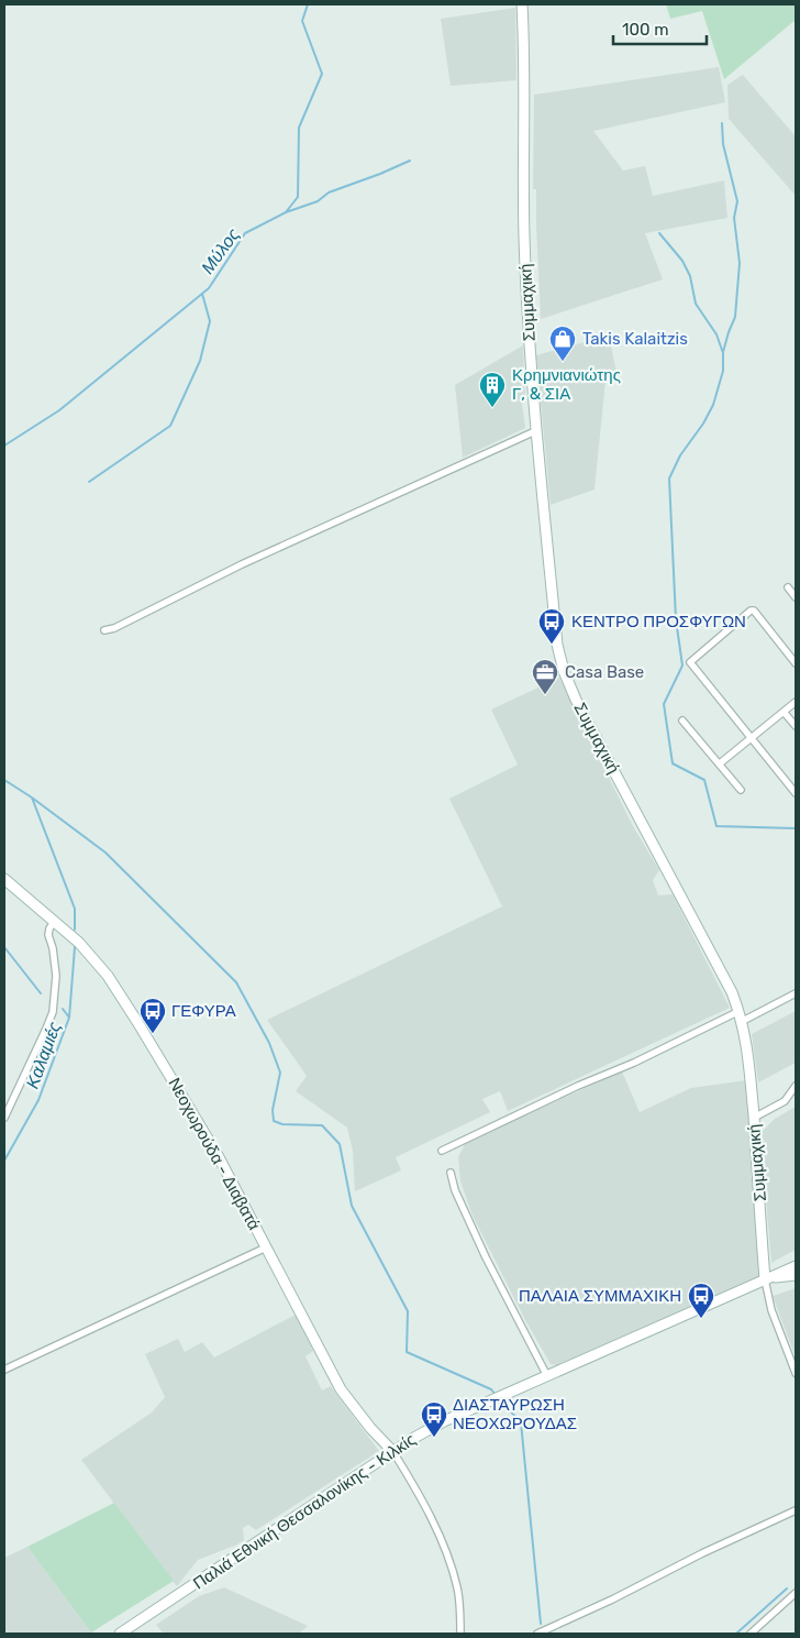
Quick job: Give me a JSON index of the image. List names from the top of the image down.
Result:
{
  "streets": {
    "street": ["Συμμαχική", "Νεοχωρούδα - Διαβατά", "Παλιά Εθνική Θεσσαλονίκης - Κιλκίς"]
  },
  "crossings": [
    ["Συμμαχική", "Παλιά Εθνική Θεσσαλονίκης - Κιλκίς"],
    ["Νεοχωρούδα - Διαβατά", "Παλιά Εθνική Θεσσαλονίκης - Κιλκίς"]
  ],
  "water": ["Μύλος", "Καλαμιές"],
  "places": {
    "shop": ["Takis Kalaitzis"],
    "building": ["Κρημνιανιώτης Γ, & ΣΙΑ"],
    "bus stop": [
      "ΚΕΝΤΡΟ ΠΡΟΣΦΥΓΩΝ",
      "ΓΕΦΥΡΑ",
      "ΠΑΛΑΙΑ ΣΥΜΜΑΧΙΚΗ",
      "ΔΙΑΣΤΑΥΡΩΣΗ ΝΕΟΧΩΡΟΥΔΑΣ"
    ],
    "office": ["Casa Base"]
  },
  "scale_bar": "100 m"
}
